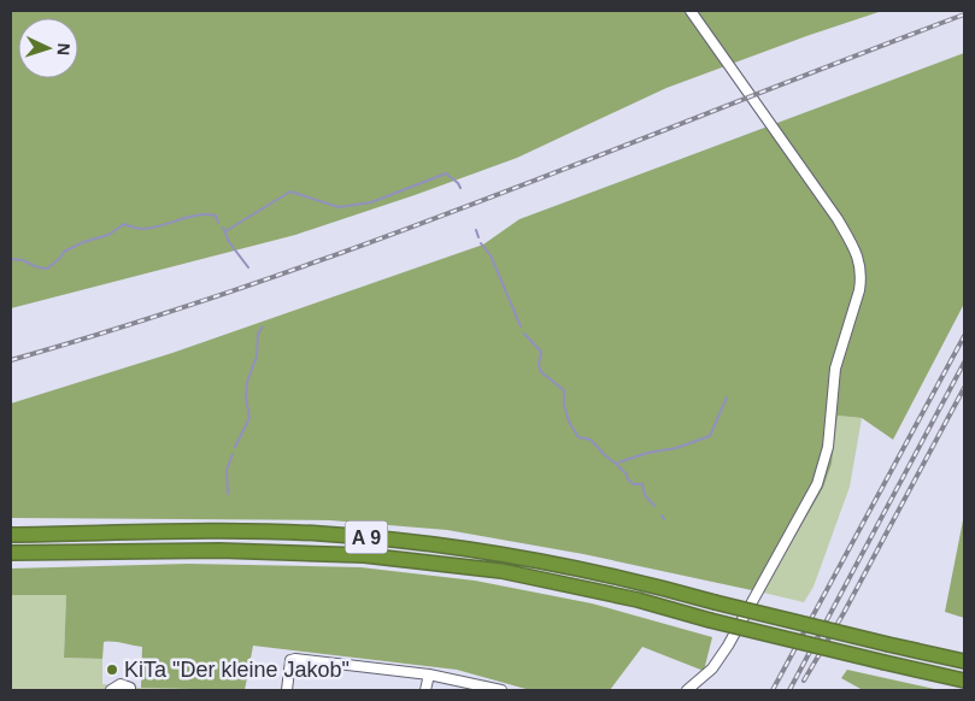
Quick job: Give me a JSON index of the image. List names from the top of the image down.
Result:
{
  "streets": {
    "highway": ["A 9"]
  },
  "places": ["KiTa \"Der kleine Jakob\""],
  "north": "right"
}
